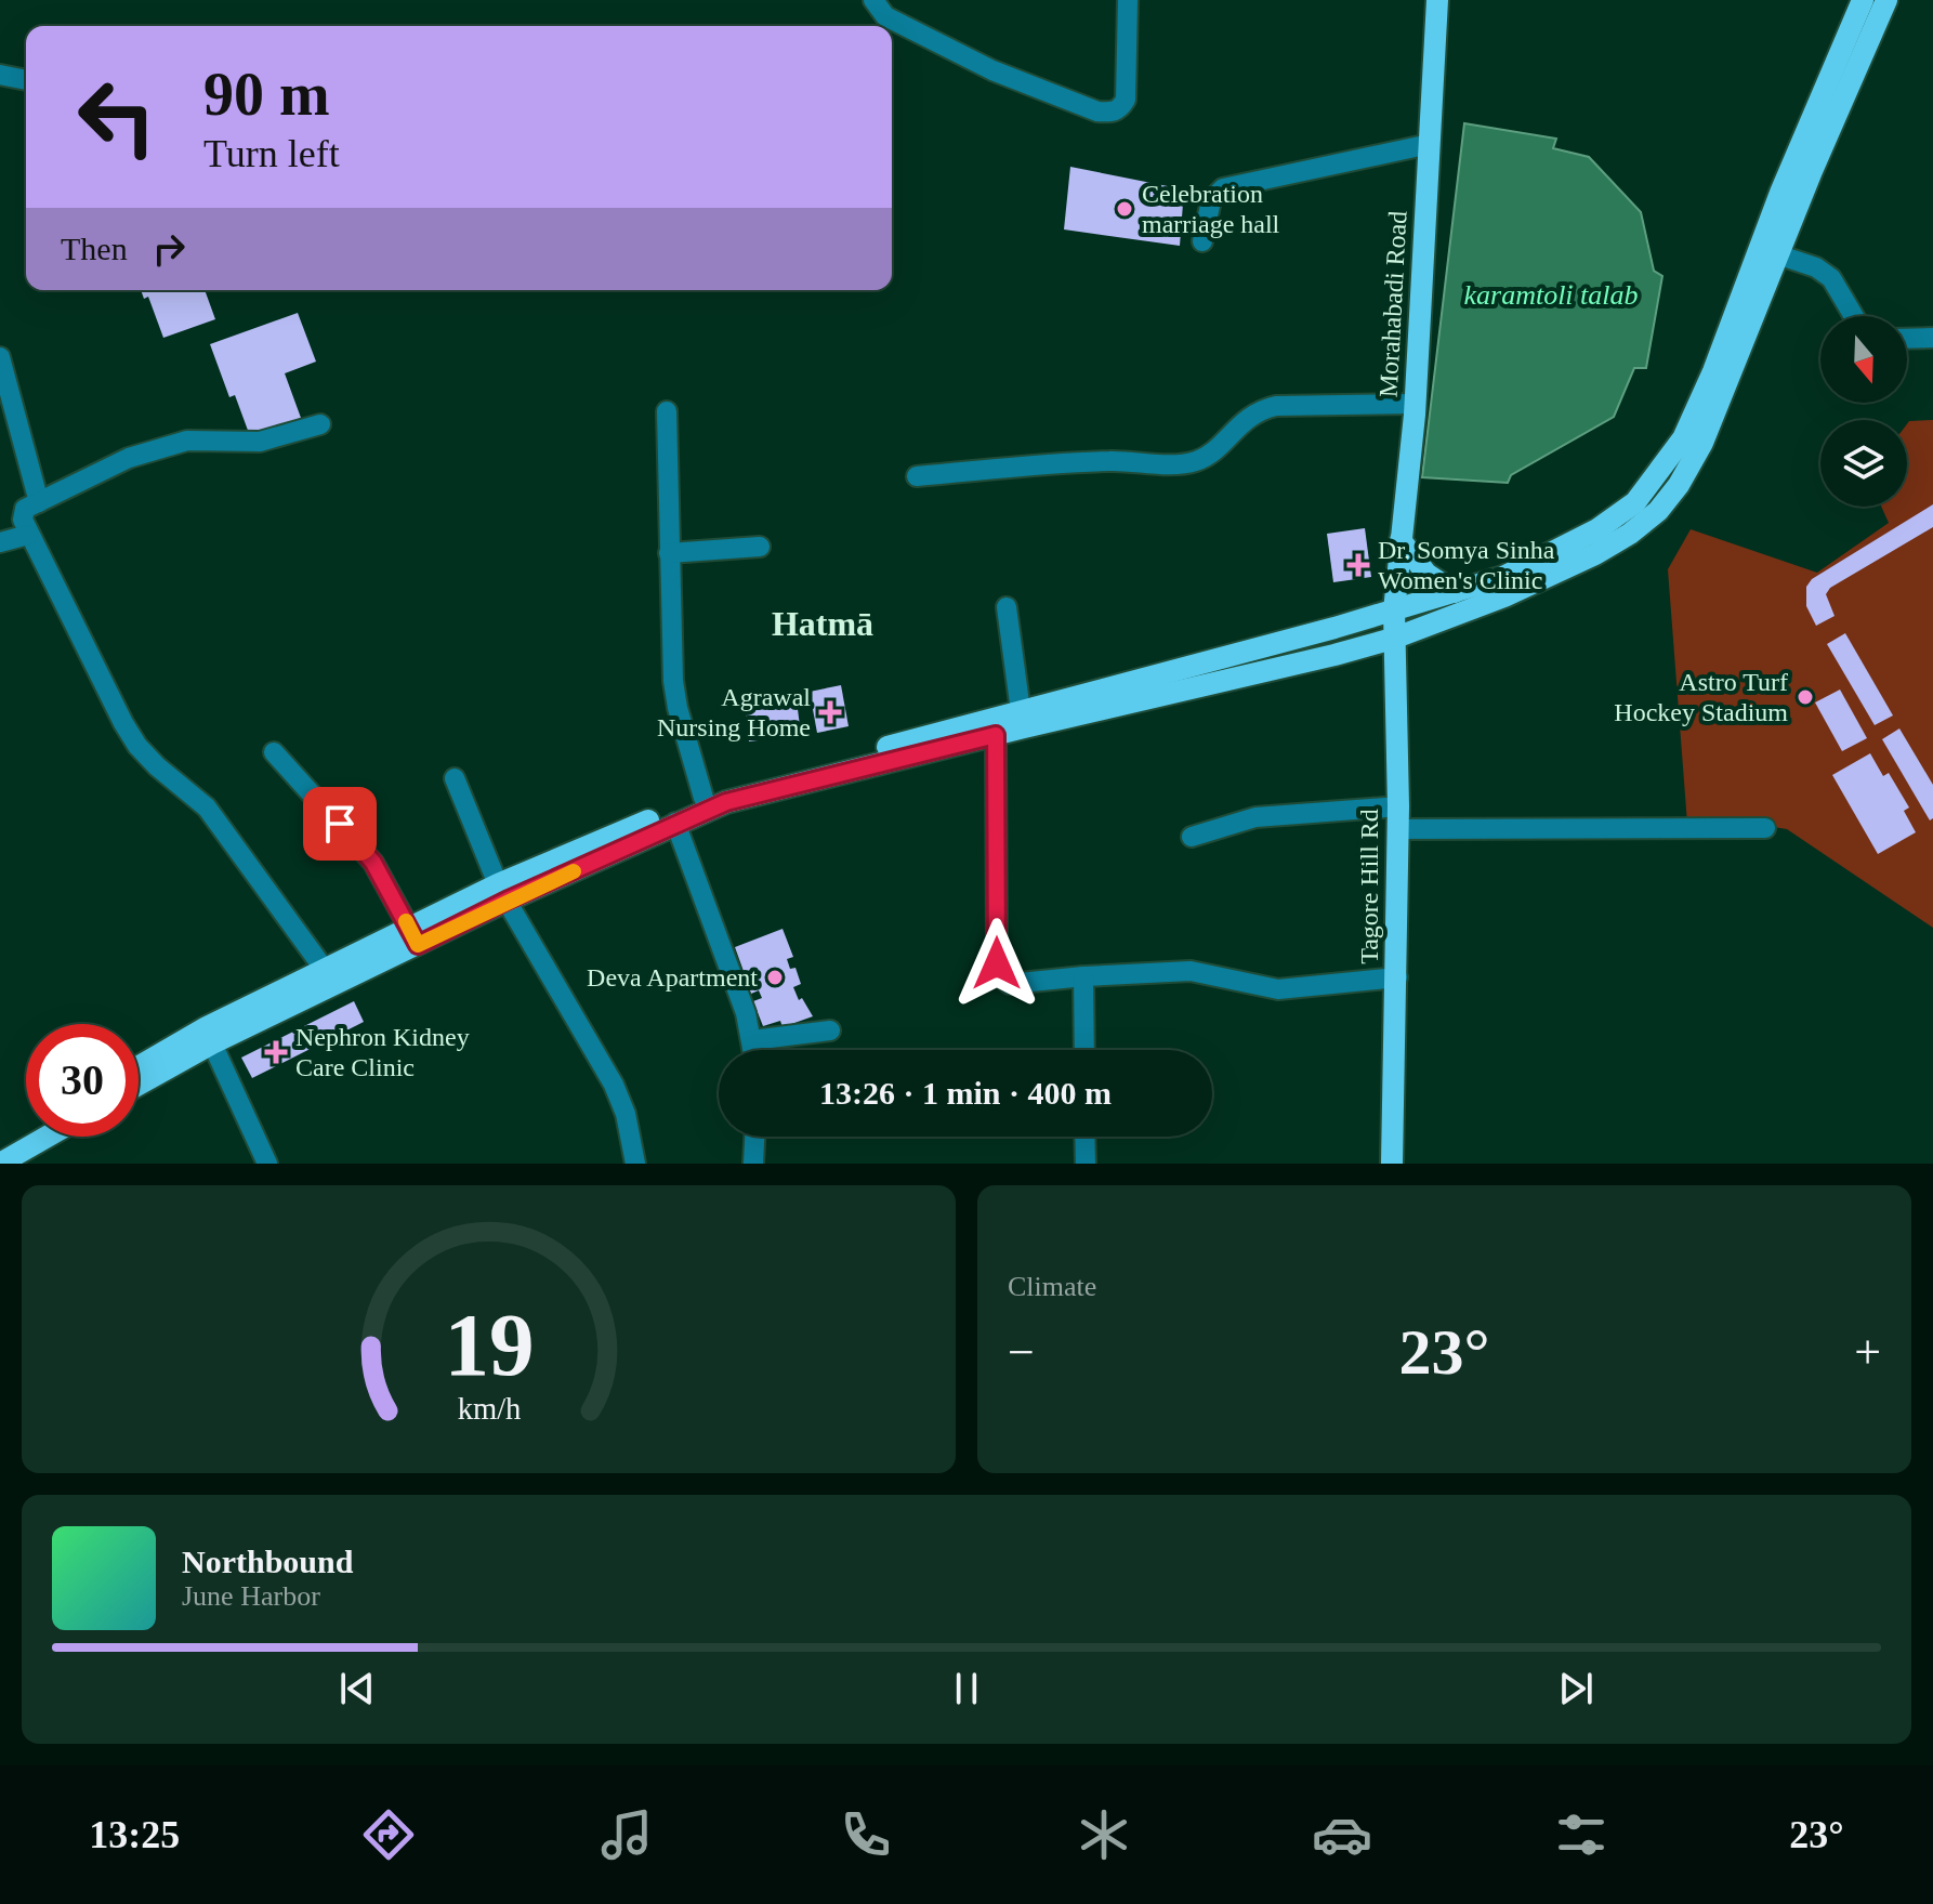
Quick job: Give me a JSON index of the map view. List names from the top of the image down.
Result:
{
  "streets": {
    "main road": ["Morahabadi Road", "Tagore Hill Rd"]
  },
  "crossings": [
    ["Morahabadi Road", "Tagore Hill Rd"]
  ],
  "districts": ["Hatmā"],
  "water": ["karamtoli talab"],
  "places": {
    "other": ["Celebration marriage hall", "Astro Turf Hockey Stadium", "Deva Apartment"],
    "health": ["Dr. Somya Sinha Women's Clinic", "Agrawal Nursing Home", "Nephron Kidney Care Clinic"]
  },
  "north": "bottom",
  "page": {
    "turn": ["90 m", "Turn left"],
    "then": "Then",
    "limit": "30",
    "trip": "13:26 · 1 min · 400 m",
    "tile": "Climate",
    "heat": ["−", "23°", "+"],
    "song": ["Northbound", "June Harbor"],
    "tabs": ["13:25", "23°"],
    "gauge": ["19", "km/h"]
  }
}
